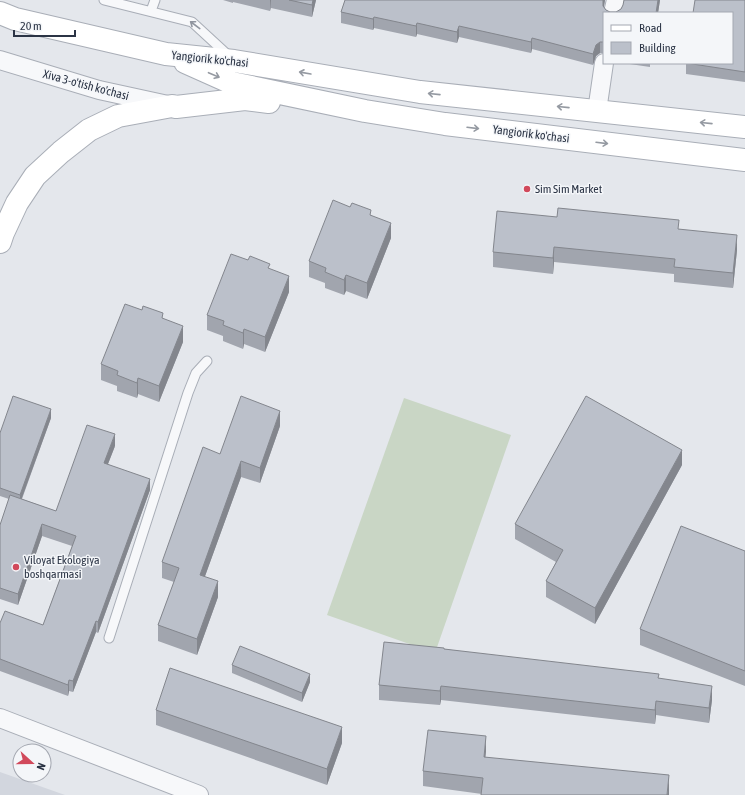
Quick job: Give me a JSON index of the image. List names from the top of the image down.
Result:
{
  "streets": {
    "main road": ["Yangiorik ko'chasi"],
    "street": ["Xiva 3-o'tish ko'chasi"]
  },
  "places": ["Sim Sim Market", "Viloyat Ekologiya boshqarmasi"],
  "legend": ["Road", "Building"],
  "scale_bar": "20 m",
  "north": "right"
}
